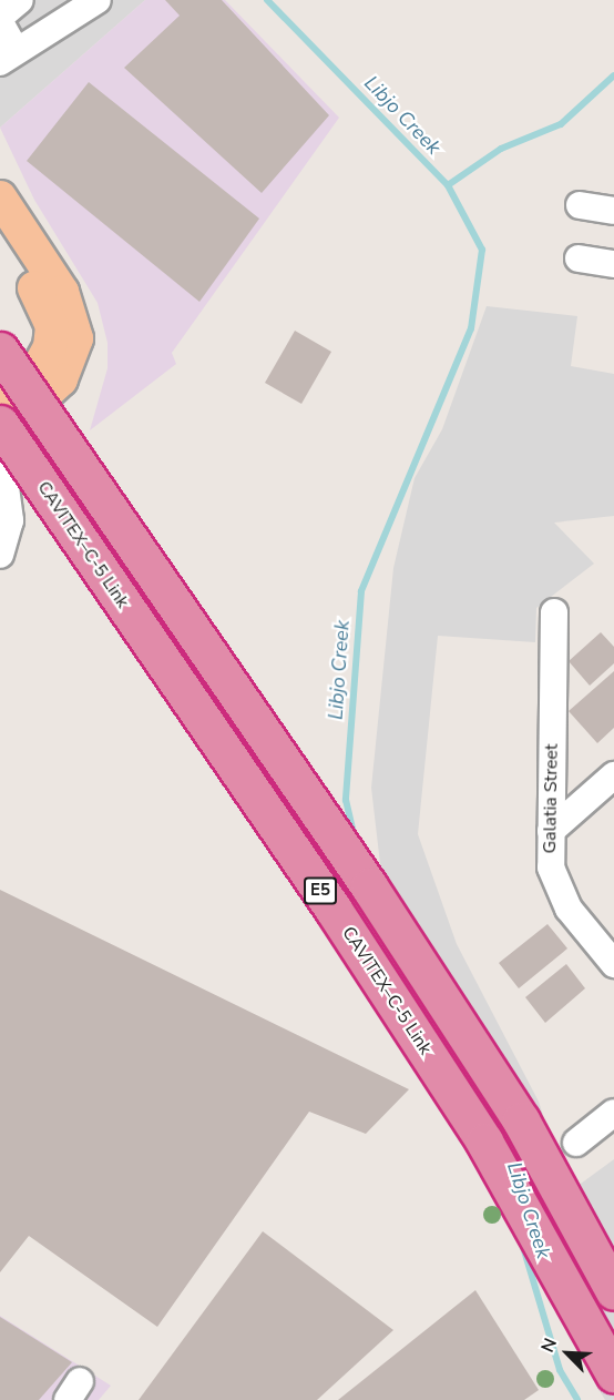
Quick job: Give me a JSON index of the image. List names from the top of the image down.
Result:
{
  "streets": {
    "highway": ["CAVITEX–C-5 Link", "E5"],
    "street": ["Galatia Street"]
  },
  "water": ["Libjo Creek"],
  "north": "top left"
}
